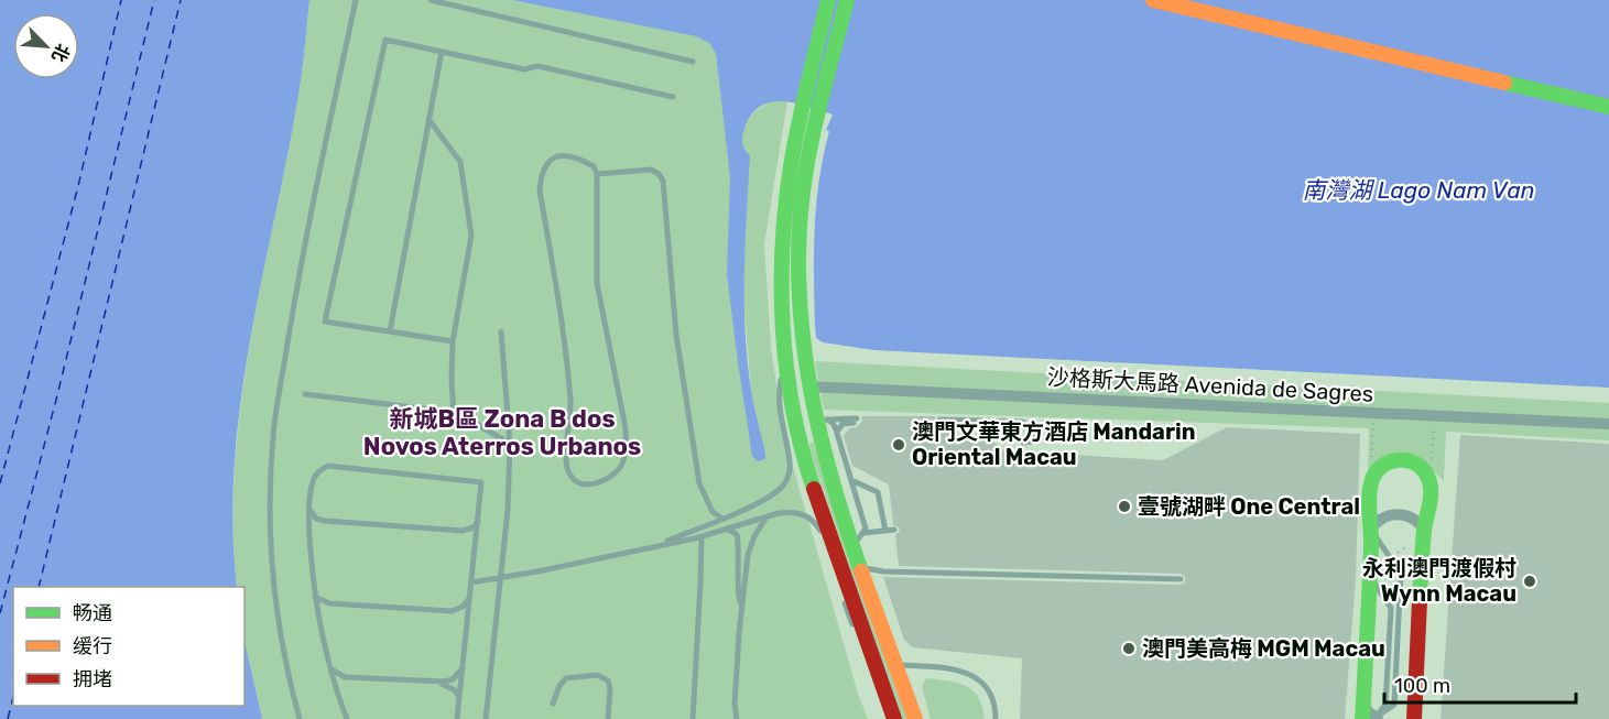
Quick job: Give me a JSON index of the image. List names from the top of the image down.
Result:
{
  "streets": {
    "street": ["沙格斯大馬路 Avenida de Sagres"]
  },
  "districts": ["新城B區 Zona B dos Novos Aterros Urbanos"],
  "water": ["南灣湖 Lago Nam Van"],
  "places": [
    "澳門文華東方酒店 Mandarin Oriental Macau",
    "壹號湖畔 One Central",
    "永利澳門渡假村 Wynn Macau",
    "澳門美高梅 MGM Macau"
  ],
  "legend": ["畅通", "缓行", "拥堵"],
  "scale_bar": "100 m",
  "north": "bottom right"
}
